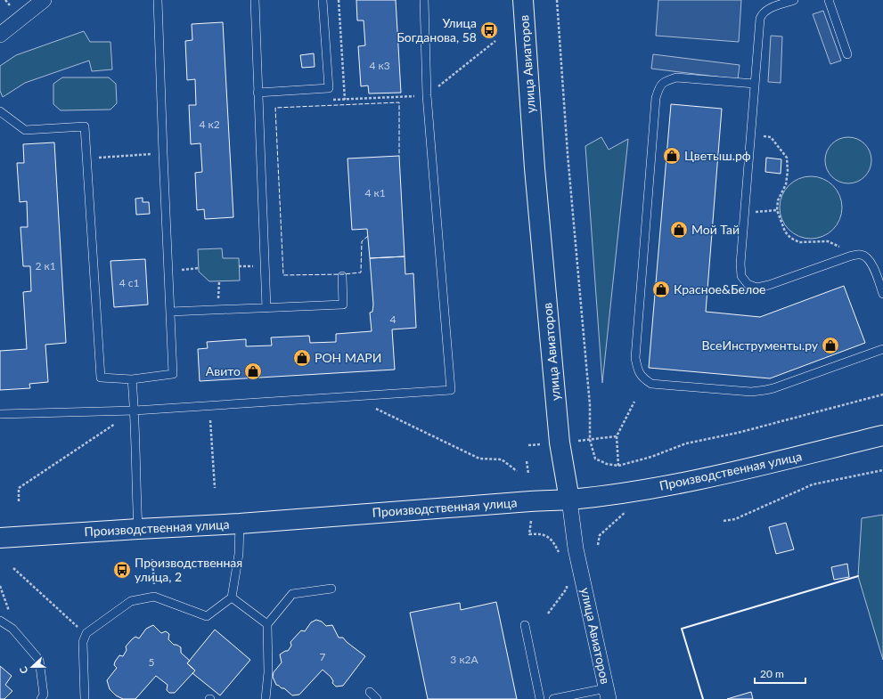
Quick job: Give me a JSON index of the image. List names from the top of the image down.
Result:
{
  "streets": {
    "main road": ["улица Авиаторов", "Производственная улица"]
  },
  "crossings": [
    ["улица Авиаторов", "Производственная улица"]
  ],
  "places": {
    "bus stop": ["Улица Богданова, 58", "Производственная улица, 2"],
    "shop": [
      "Цветыш.рф",
      "Мой Тай",
      "Красное&Белое",
      "ВсеИнструменты.ру",
      "РОН МАРИ",
      "Авито"
    ]
  },
  "house_numbers": [
    "4 к3",
    "4 к2",
    "4 к1",
    "2 к1",
    "4 с1",
    "4",
    "7",
    "3 к2А",
    "5"
  ],
  "scale_bar": "20 m",
  "north": "left"
}
